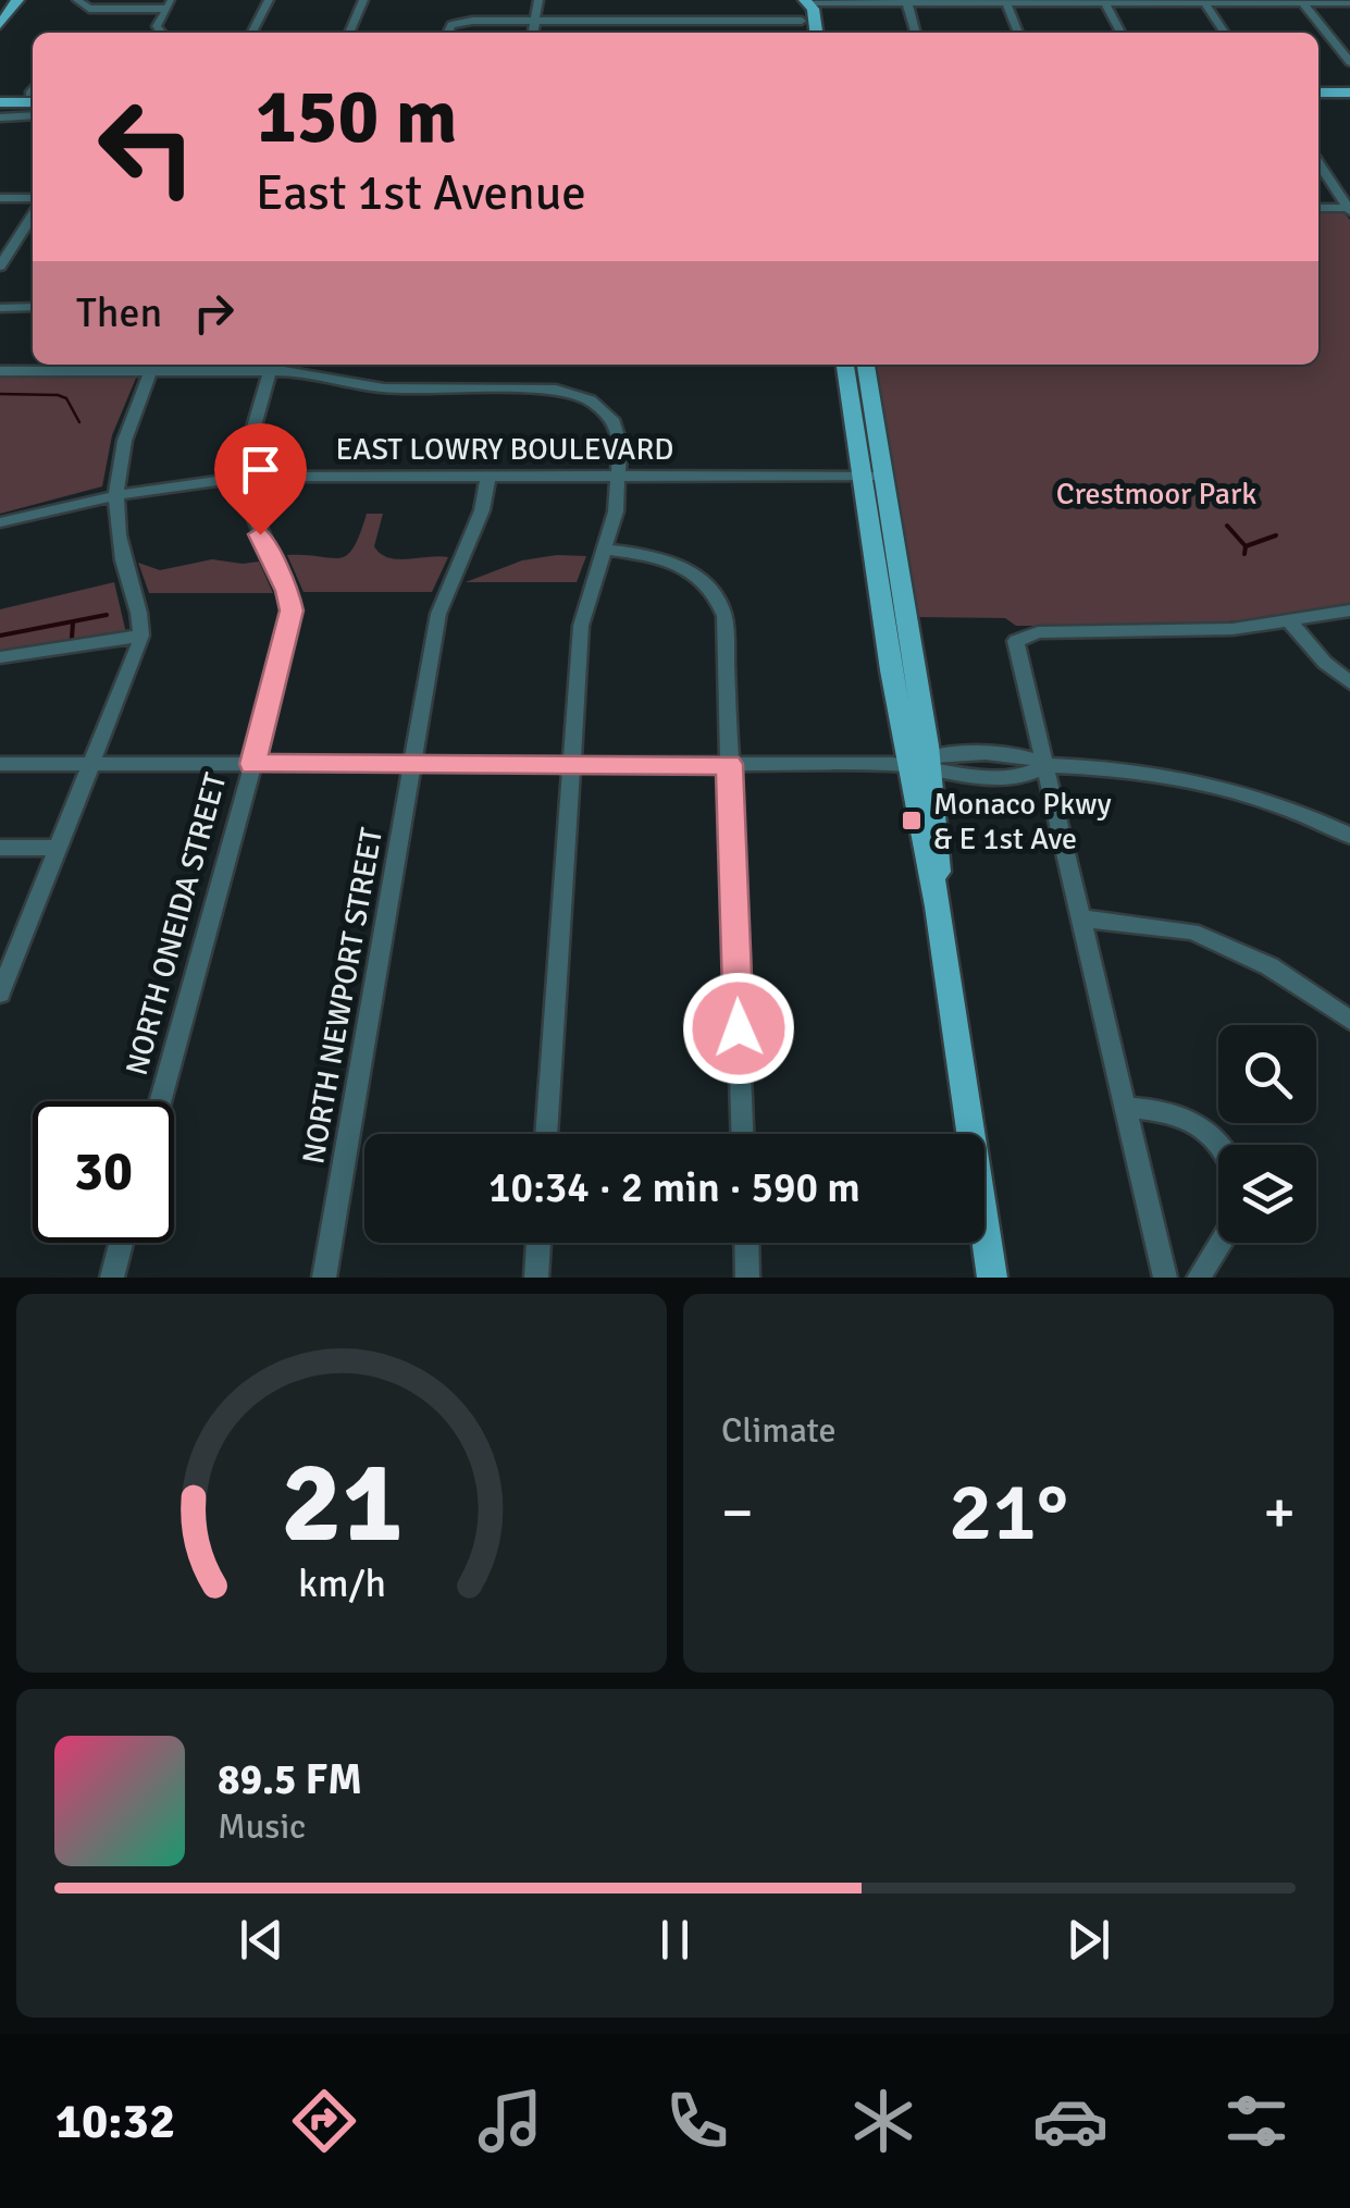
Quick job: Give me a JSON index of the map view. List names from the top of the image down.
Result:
{
  "streets": {
    "street": ["EAST LOWRY BOULEVARD", "NORTH ONEIDA STREET", "NORTH NEWPORT STREET"]
  },
  "crossings": [
    ["EAST LOWRY BOULEVARD", "NORTH ONEIDA STREET"],
    ["EAST LOWRY BOULEVARD", "NORTH NEWPORT STREET"]
  ],
  "parks": ["Crestmoor Park"],
  "places": {
    "transit": ["Monaco Pkwy & E 1st Ave"]
  },
  "page": {
    "turn": ["150 m", "East 1st Avenue"],
    "then": "Then",
    "limit": "30",
    "trip": "10:34 · 2 min · 590 m",
    "tile": "Climate",
    "heat": ["−", "21°", "+"],
    "song": ["89.5 FM", "Music"],
    "tabs": "10:32",
    "gauge": ["21", "km/h"]
  }
}
